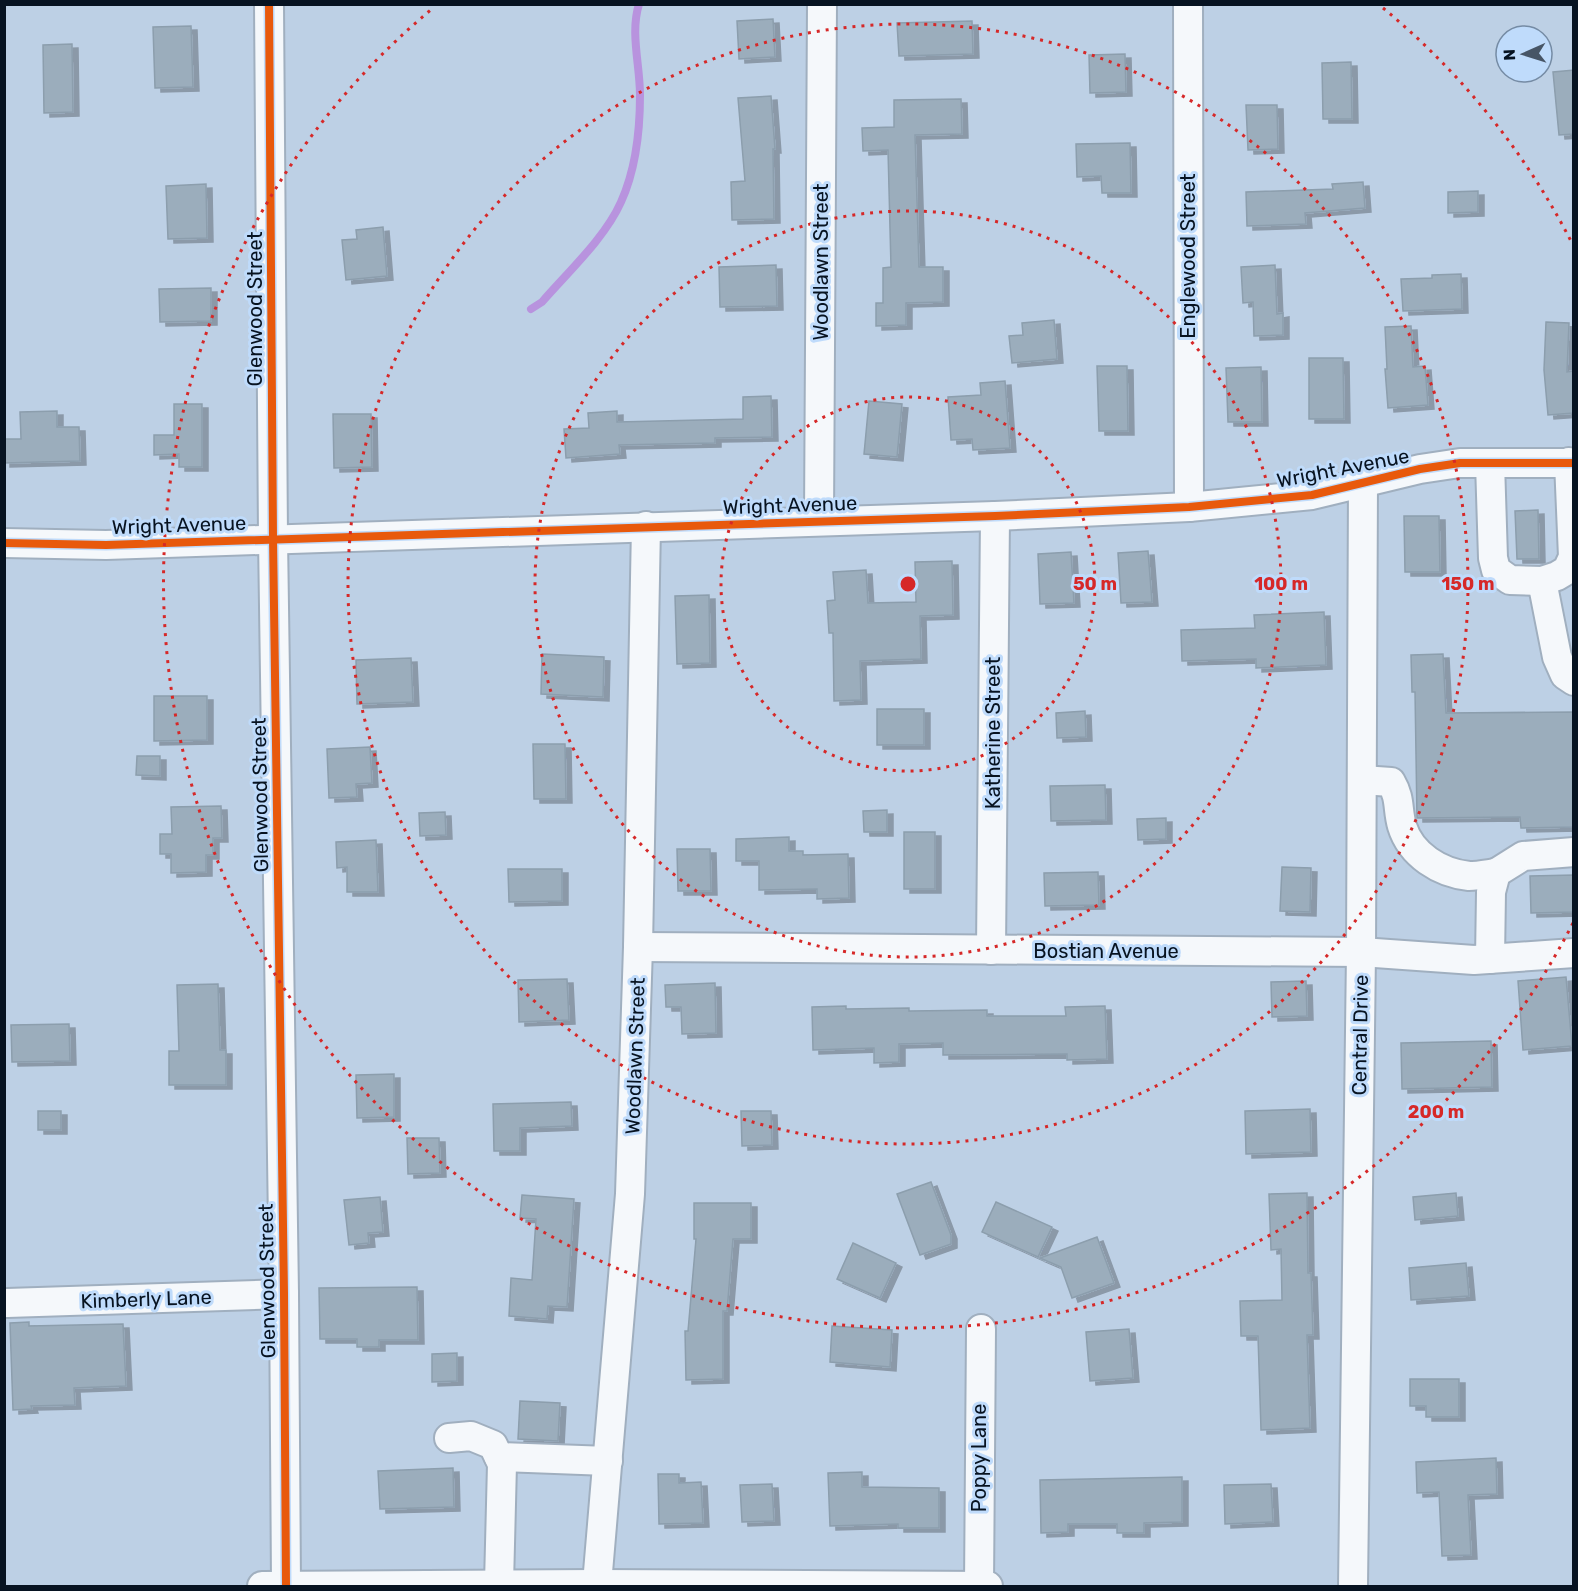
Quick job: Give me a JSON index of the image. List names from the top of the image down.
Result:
{
  "streets": {
    "street": [
      "Englewood Street",
      "Woodlawn Street",
      "Glenwood Street",
      "Wright Avenue",
      "Katherine Street",
      "Bostian Avenue",
      "Central Drive",
      "Kimberly Lane",
      "Poppy Lane"
    ]
  },
  "crossings": [
    ["Englewood Street", "Wright Avenue"],
    ["Woodlawn Street", "Wright Avenue"],
    ["Woodlawn Street", "Bostian Avenue"],
    ["Glenwood Street", "Wright Avenue"],
    ["Glenwood Street", "Kimberly Lane"],
    ["Wright Avenue", "Katherine Street"],
    ["Wright Avenue", "Central Drive"],
    ["Katherine Street", "Bostian Avenue"],
    ["Bostian Avenue", "Central Drive"]
  ],
  "north": "left",
  "rings": [
    "50 m",
    "100 m",
    "150 m",
    "200 m"
  ]
}
